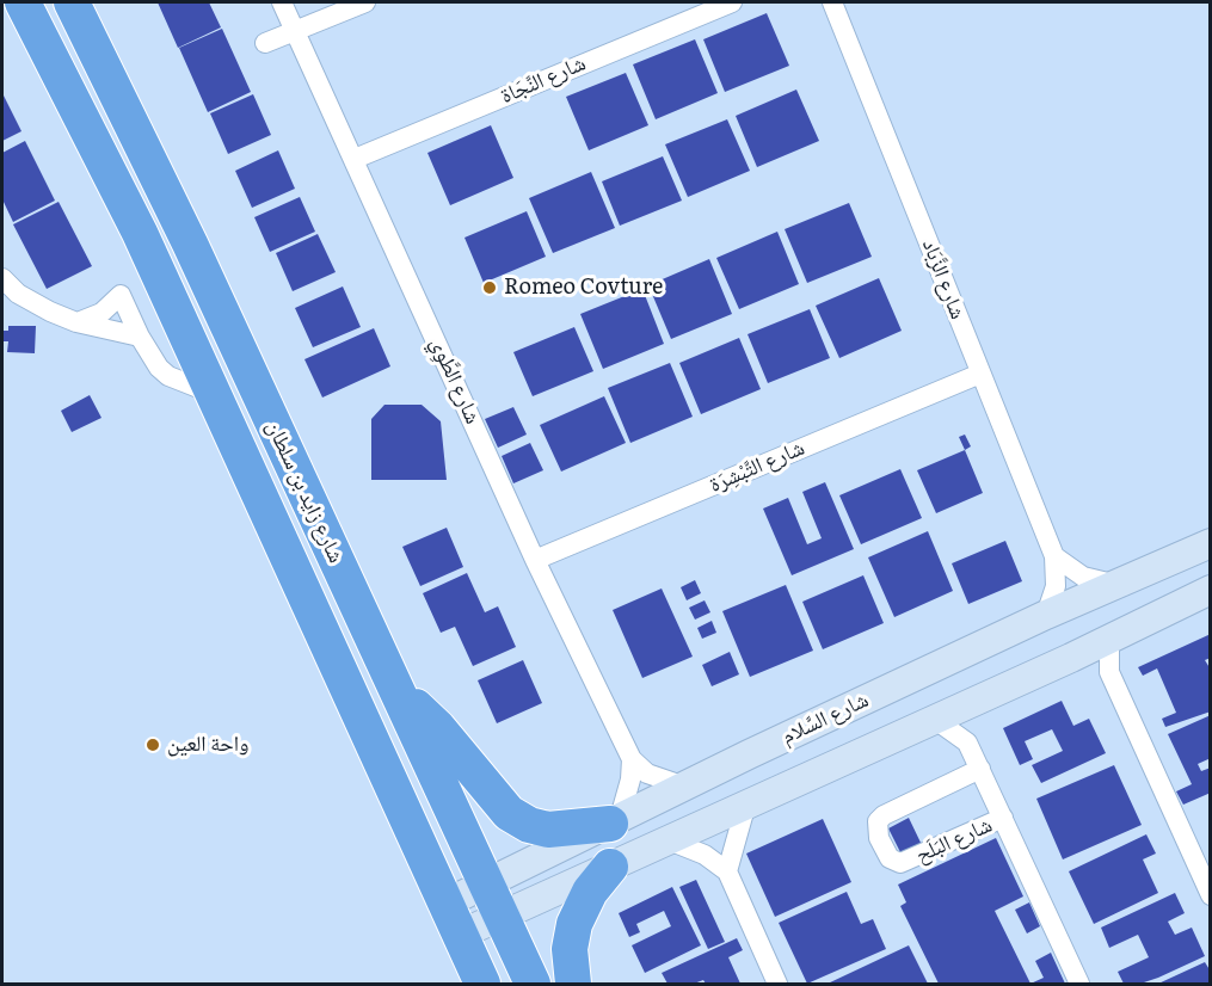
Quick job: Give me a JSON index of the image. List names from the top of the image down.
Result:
{
  "streets": {
    "highway": ["شارع زايد بن سلطان"],
    "street": [
      "شارع النَّجَاة",
      "شارع الزَّبَاد",
      "شارع الطَّوِي",
      "شارع التَّبْشِرَة",
      "شارع السَّلام",
      "شارع البَلَح"
    ]
  },
  "crossings": [
    ["شارع النَّجَاة", "شارع الطَّوِي"],
    ["شارع الزَّبَاد", "شارع التَّبْشِرَة"],
    ["شارع الزَّبَاد", "شارع السَّلام"],
    ["شارع الطَّوِي", "شارع التَّبْشِرَة"],
    ["شارع زايد بن سلطان", "شارع السَّلام"],
    ["شارع السَّلام", "شارع البَلَح"]
  ],
  "places": ["Romeo Covture", "واحة العين"]
}
